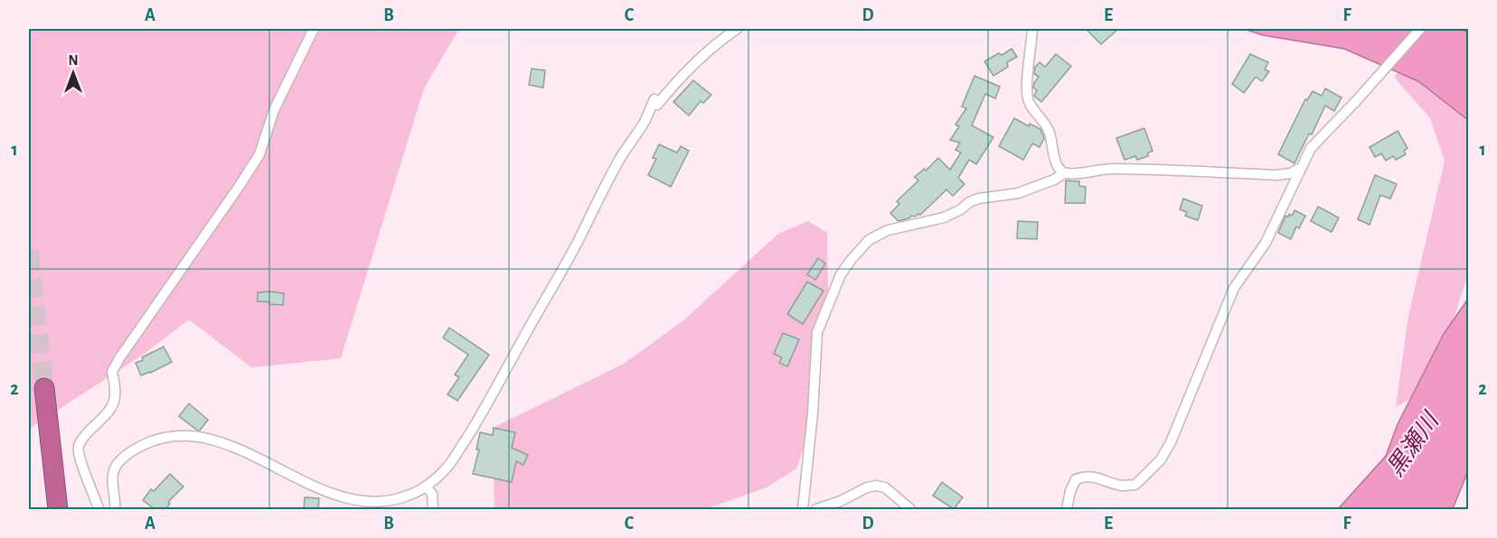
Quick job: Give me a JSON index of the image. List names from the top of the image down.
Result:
{
  "water": ["黒瀬川"],
  "north": "top",
  "grid": {
    "columns": [
      "A",
      "B",
      "C",
      "D",
      "E",
      "F"
    ],
    "rows": ["1", "2"]
  }
}
